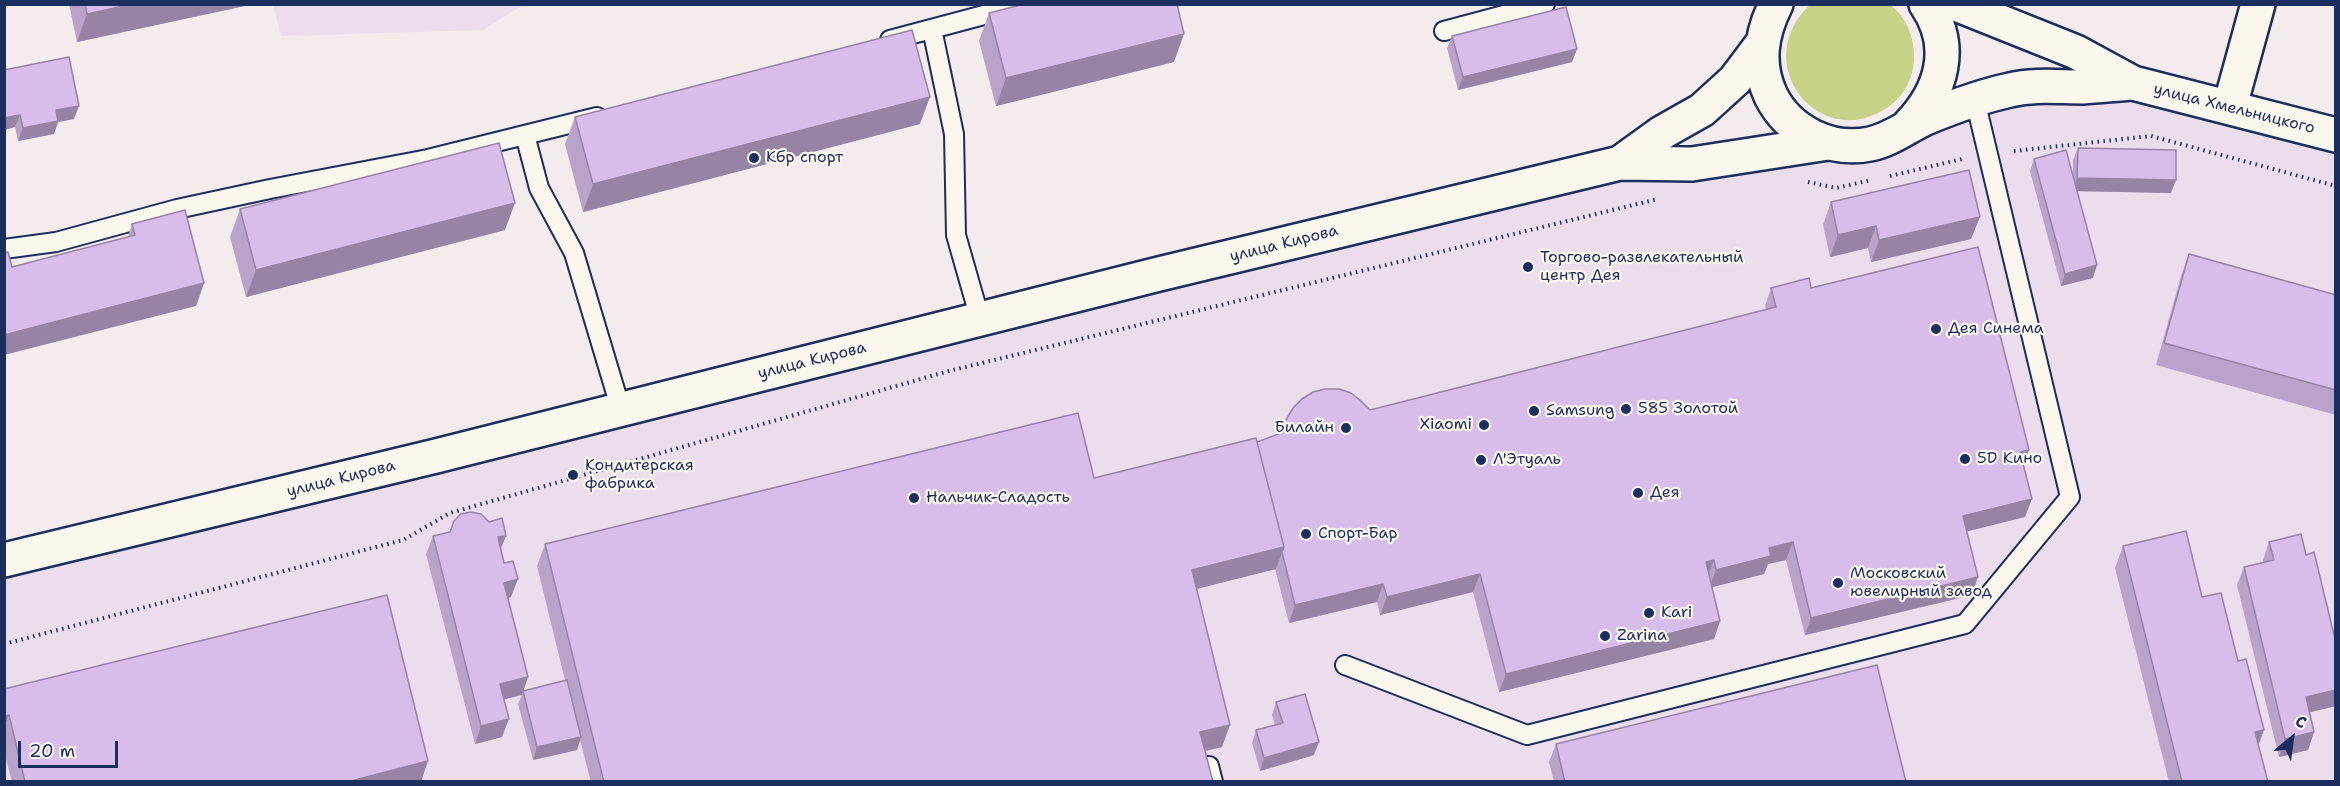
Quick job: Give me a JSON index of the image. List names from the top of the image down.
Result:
{
  "streets": {
    "main road": ["улица Хмельницкого", "улица Кирова"]
  },
  "places": [
    "Кбр спорт",
    "Торгово-развлекательный центр Дея",
    "Дея Синема",
    "585 Золотой",
    "Samsung",
    "Xiaomi",
    "Билайн",
    "5D Кино",
    "Л'Этуаль",
    "Кондитерская фабрика",
    "Дея",
    "Нальчик-Сладость",
    "Спорт-Бар",
    "Московский ювелирный завод",
    "Kari",
    "Zarina"
  ],
  "scale_bar": "20 m",
  "north": "top right"
}
